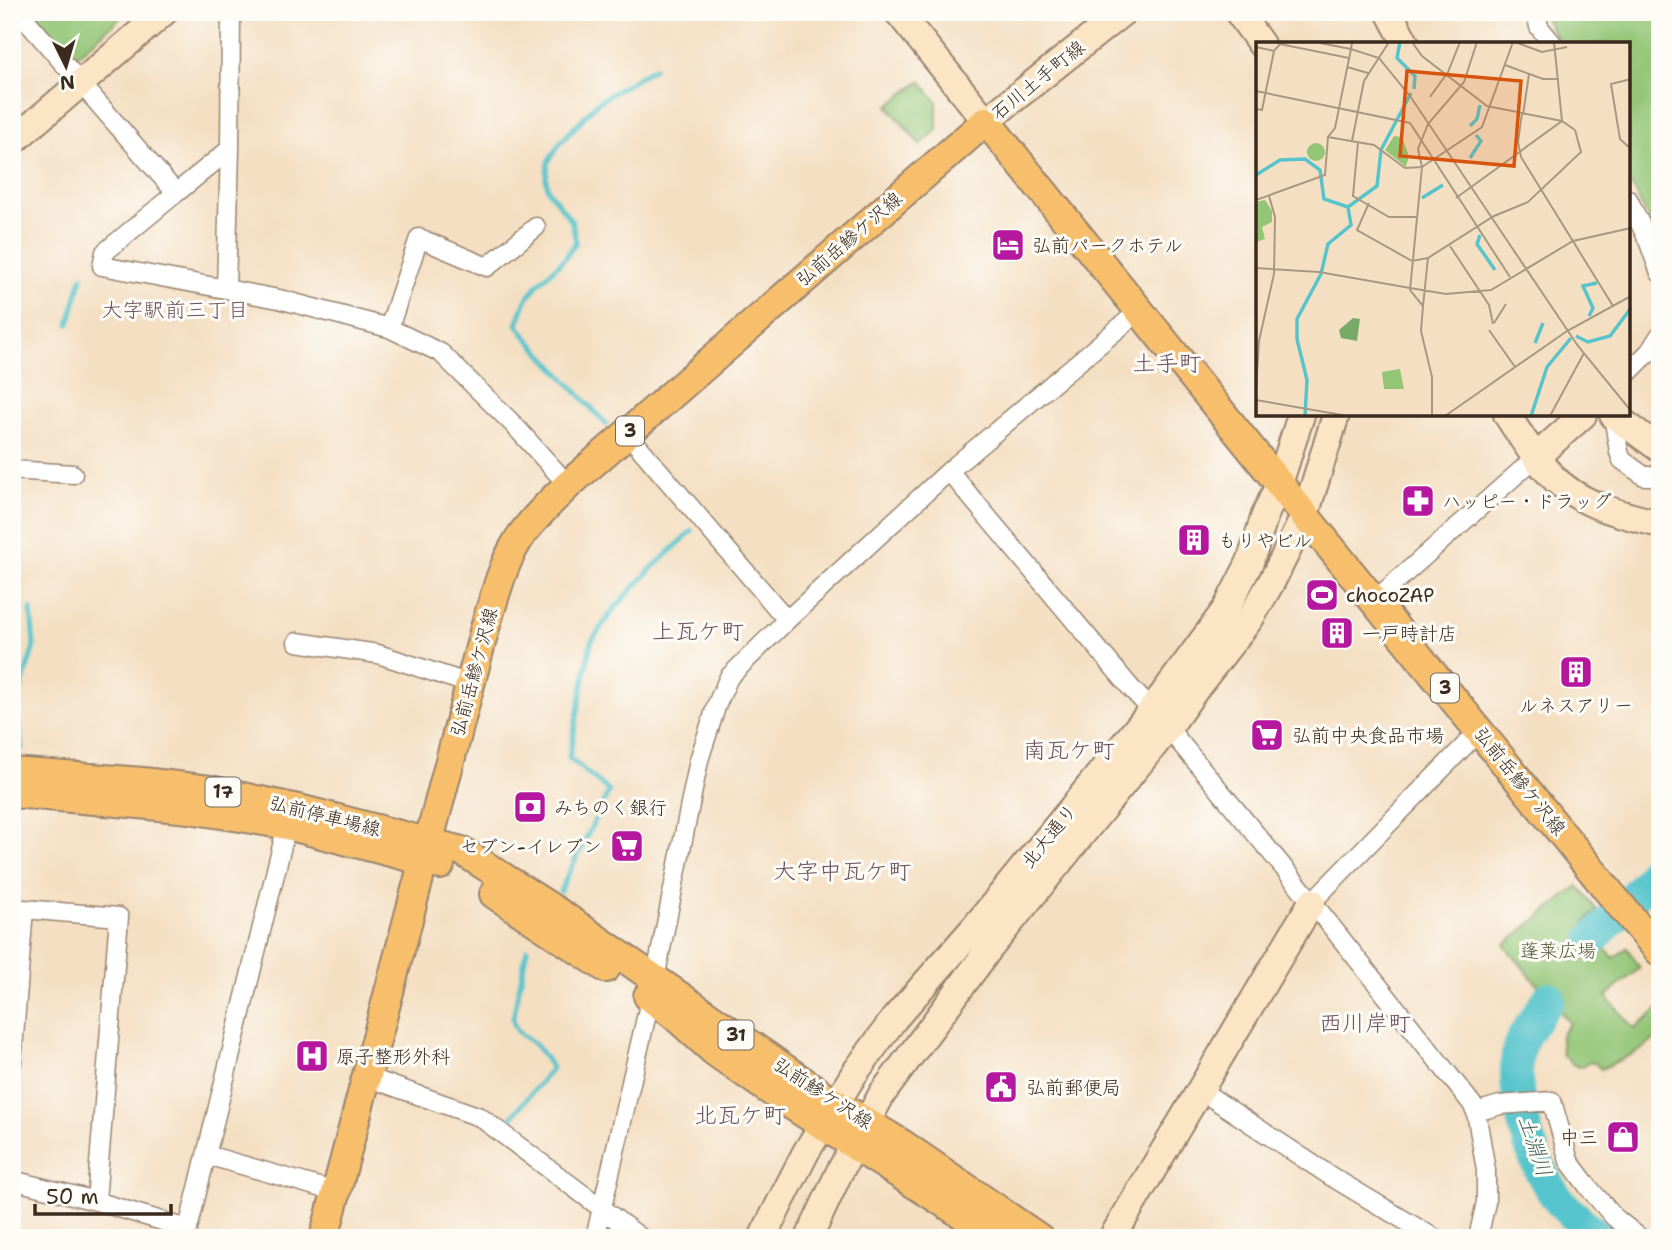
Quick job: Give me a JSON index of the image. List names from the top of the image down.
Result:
{
  "streets": {
    "main road": [
      "弘前岳鰺ケ沢線",
      "3",
      "17",
      "弘前停車場線",
      "31",
      "弘前鰺ケ沢線"
    ],
    "street": ["石川土手町線", "北大通り"]
  },
  "crossings": [
    ["石川土手町線", "弘前岳鰺ケ沢線"],
    ["弘前岳鰺ケ沢線", "弘前停車場線"],
    ["弘前岳鰺ケ沢線", "北大通り"],
    ["弘前岳鰺ケ沢線", "弘前鰺ケ沢線"],
    ["弘前停車場線", "弘前鰺ケ沢線"],
    ["北大通り", "弘前鰺ケ沢線"]
  ],
  "districts": [
    "大字駅前三丁目",
    "土手町",
    "上瓦ケ町",
    "南瓦ケ町",
    "大字中瓦ケ町",
    "西川岸町",
    "北瓦ケ町"
  ],
  "water": ["土淵川"],
  "parks": ["蓬莱広場"],
  "places": {
    "hotel": ["弘前パークホテル"],
    "pharmacy": ["ハッピー・ドラッグ"],
    "building": ["もりやビル", "一戸時計店", "ルネスアリー"],
    "sports": ["chocoZAP"],
    "supermarket": ["弘前中央食品市場", "セブン-イレブン"],
    "bank": ["みちのく銀行"],
    "hospital": ["原子整形外科"],
    "public building": ["弘前郵便局"],
    "shop": ["中三"]
  },
  "scale_bar": "50 m",
  "north": "bottom"
}
